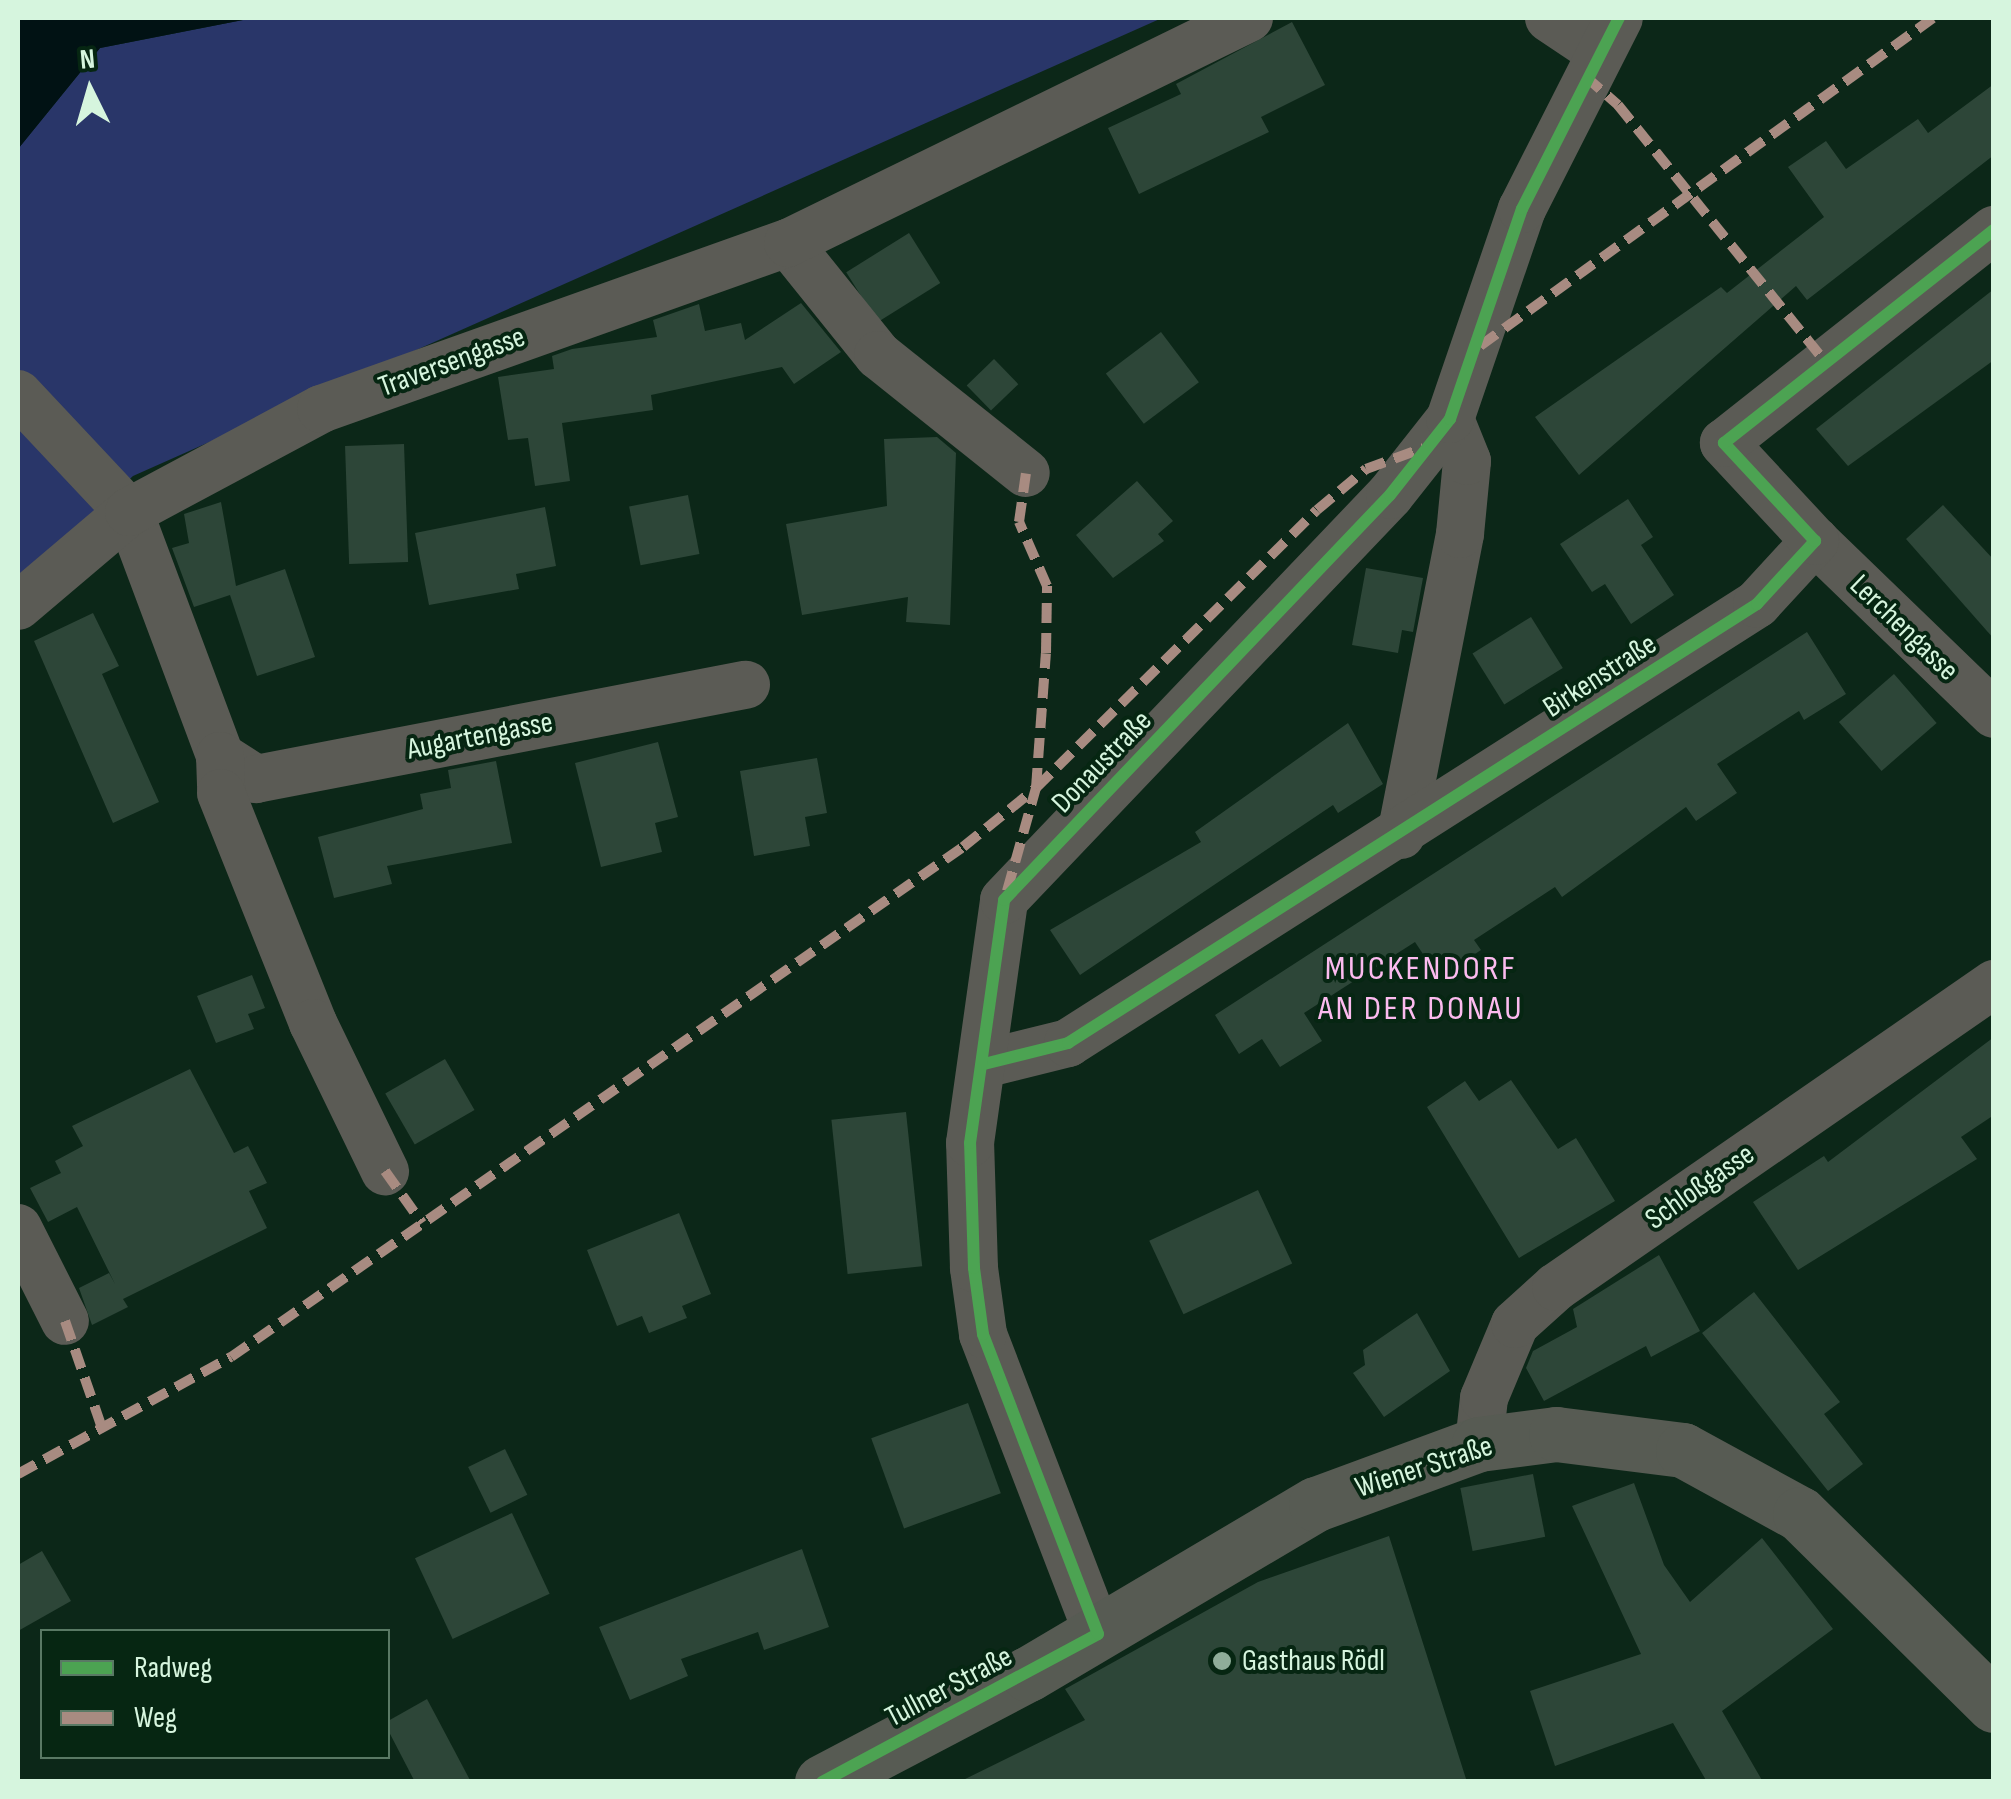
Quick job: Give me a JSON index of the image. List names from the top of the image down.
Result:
{
  "streets": {
    "main road": ["Wiener Straße", "Tullner Straße"],
    "street": [
      "Traversengasse",
      "Lerchengasse",
      "Birkenstraße",
      "Augartengasse",
      "Donaustraße",
      "Schloßgasse"
    ]
  },
  "crossings": [
    ["Lerchengasse", "Birkenstraße"],
    ["Birkenstraße", "Donaustraße"],
    ["Donaustraße", "Wiener Straße"],
    ["Donaustraße", "Tullner Straße"],
    ["Schloßgasse", "Wiener Straße"],
    ["Wiener Straße", "Tullner Straße"]
  ],
  "districts": ["MUCKENDORF AN DER DONAU"],
  "places": ["Gasthaus Rödl"],
  "legend": ["Radweg", "Weg"],
  "north": "top"
}
